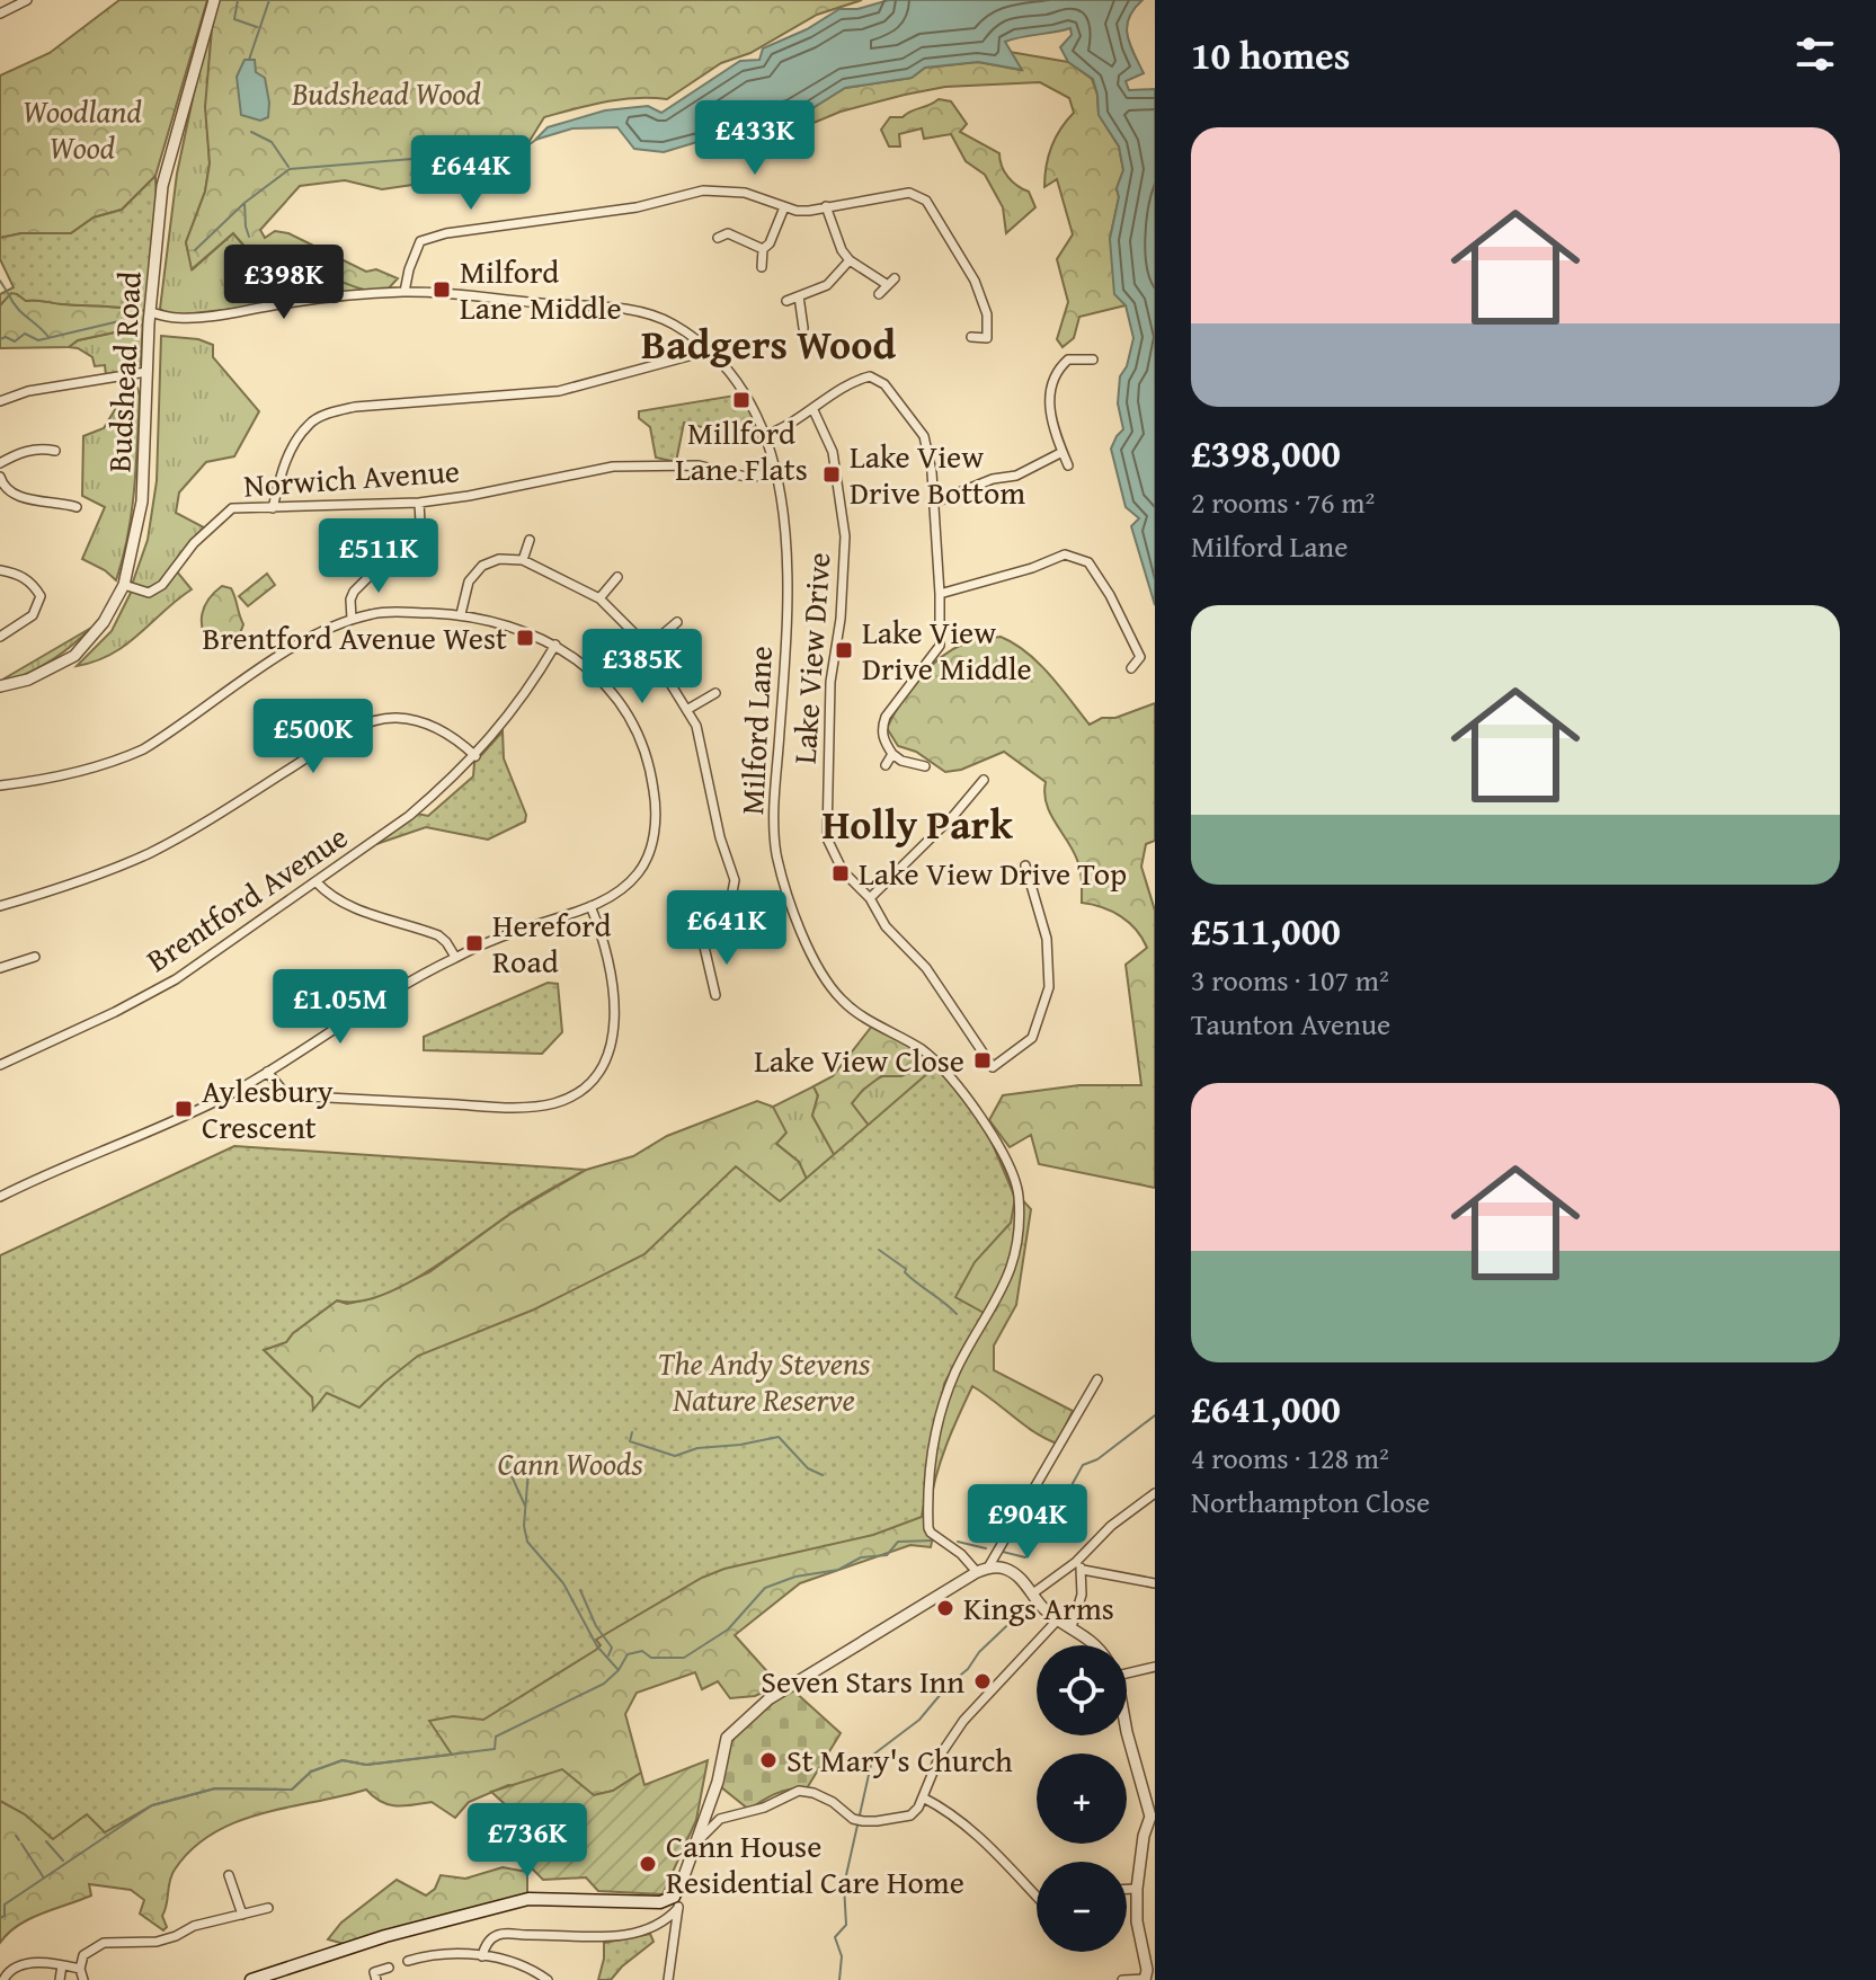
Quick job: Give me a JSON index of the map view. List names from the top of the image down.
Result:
{
  "streets": {
    "street": [
      "Budshead Road",
      "Norwich Avenue",
      "Lake View Drive",
      "Milford Lane",
      "Brentford Avenue"
    ]
  },
  "crossings": [
    ["Budshead Road", "Norwich Avenue"],
    ["Budshead Road", "Milford Lane"],
    ["Norwich Avenue", "Milford Lane"]
  ],
  "districts": ["Badgers Wood", "Holly Park"],
  "parks": [
    "Budshead Wood",
    "Woodland Wood",
    "The Andy Stevens Nature Reserve",
    "Cann Woods"
  ],
  "places": {
    "transit": [
      "Milford Lane Middle",
      "Millford Lane Flats",
      "Lake View Drive Bottom",
      "Brentford Avenue West",
      "Lake View Drive Middle",
      "Lake View Drive Top",
      "Hereford Road",
      "Lake View Close",
      "Aylesbury Crescent"
    ],
    "other": [
      "Kings Arms",
      "Seven Stars Inn",
      "St Mary's Church",
      "Cann House Residential Care Home"
    ]
  },
  "page": {
    "heading": "10 homes",
    "price": [
      "£433K",
      "£644K",
      "£398K",
      "£511K",
      "£385K",
      "£500K",
      "£641K",
      "£1.05M",
      "£904K",
      "£736K"
    ],
    "list": [
      {
        "name": "£398,000",
        "note": "2 rooms · 76 m² · Milford Lane"
      },
      {
        "name": "£511,000",
        "note": "3 rooms · 107 m² · Taunton Avenue"
      },
      {
        "name": "£641,000",
        "note": "4 rooms · 128 m² · Northampton Close"
      }
    ],
    "map_buttons": ["+", "−"]
  }
}
